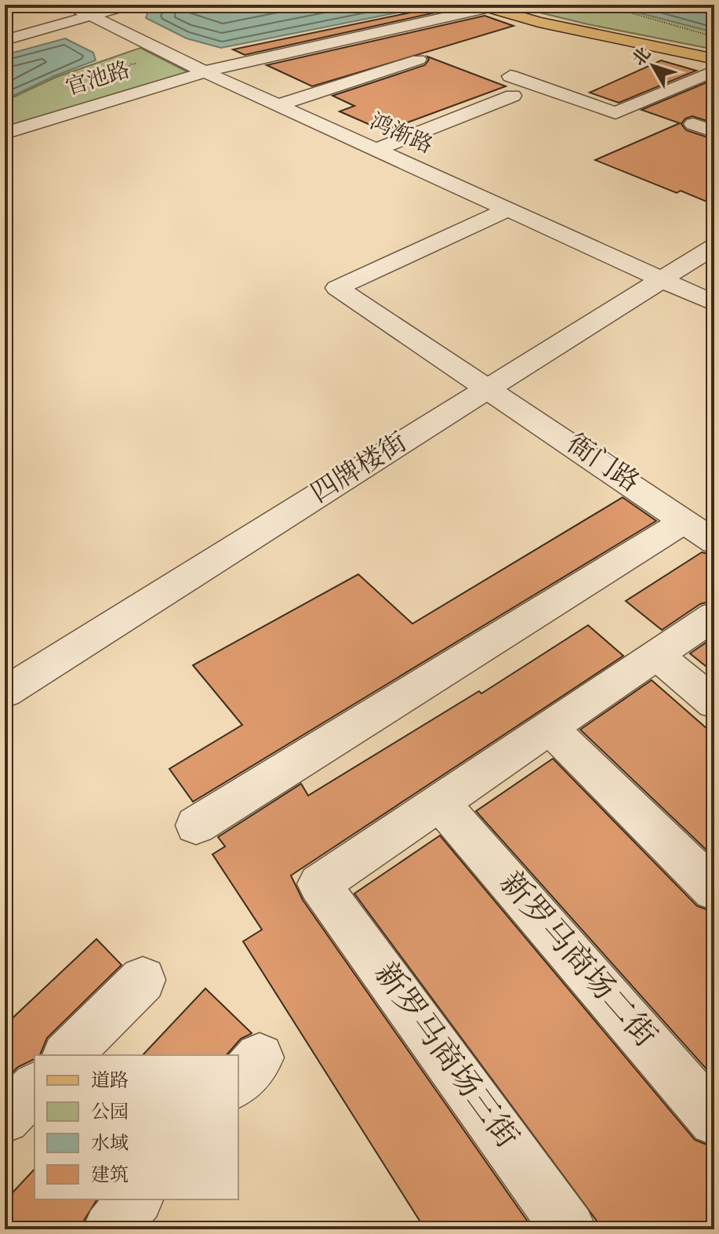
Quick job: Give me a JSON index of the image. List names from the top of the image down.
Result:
{
  "streets": {
    "street": [
      "官池路",
      "鸿渐路",
      "衙门路",
      "四牌楼街",
      "新罗马商场二街",
      "新罗马商场三街"
    ]
  },
  "crossings": [
    ["官池路", "鸿渐路"],
    ["鸿渐路", "衙门路"],
    ["鸿渐路", "四牌楼街"],
    ["衙门路", "四牌楼街"],
    ["新罗马商场二街", "新罗马商场三街"]
  ],
  "legend": [
    "道路",
    "公园",
    "水域",
    "建筑"
  ],
  "north": "top left"
}
